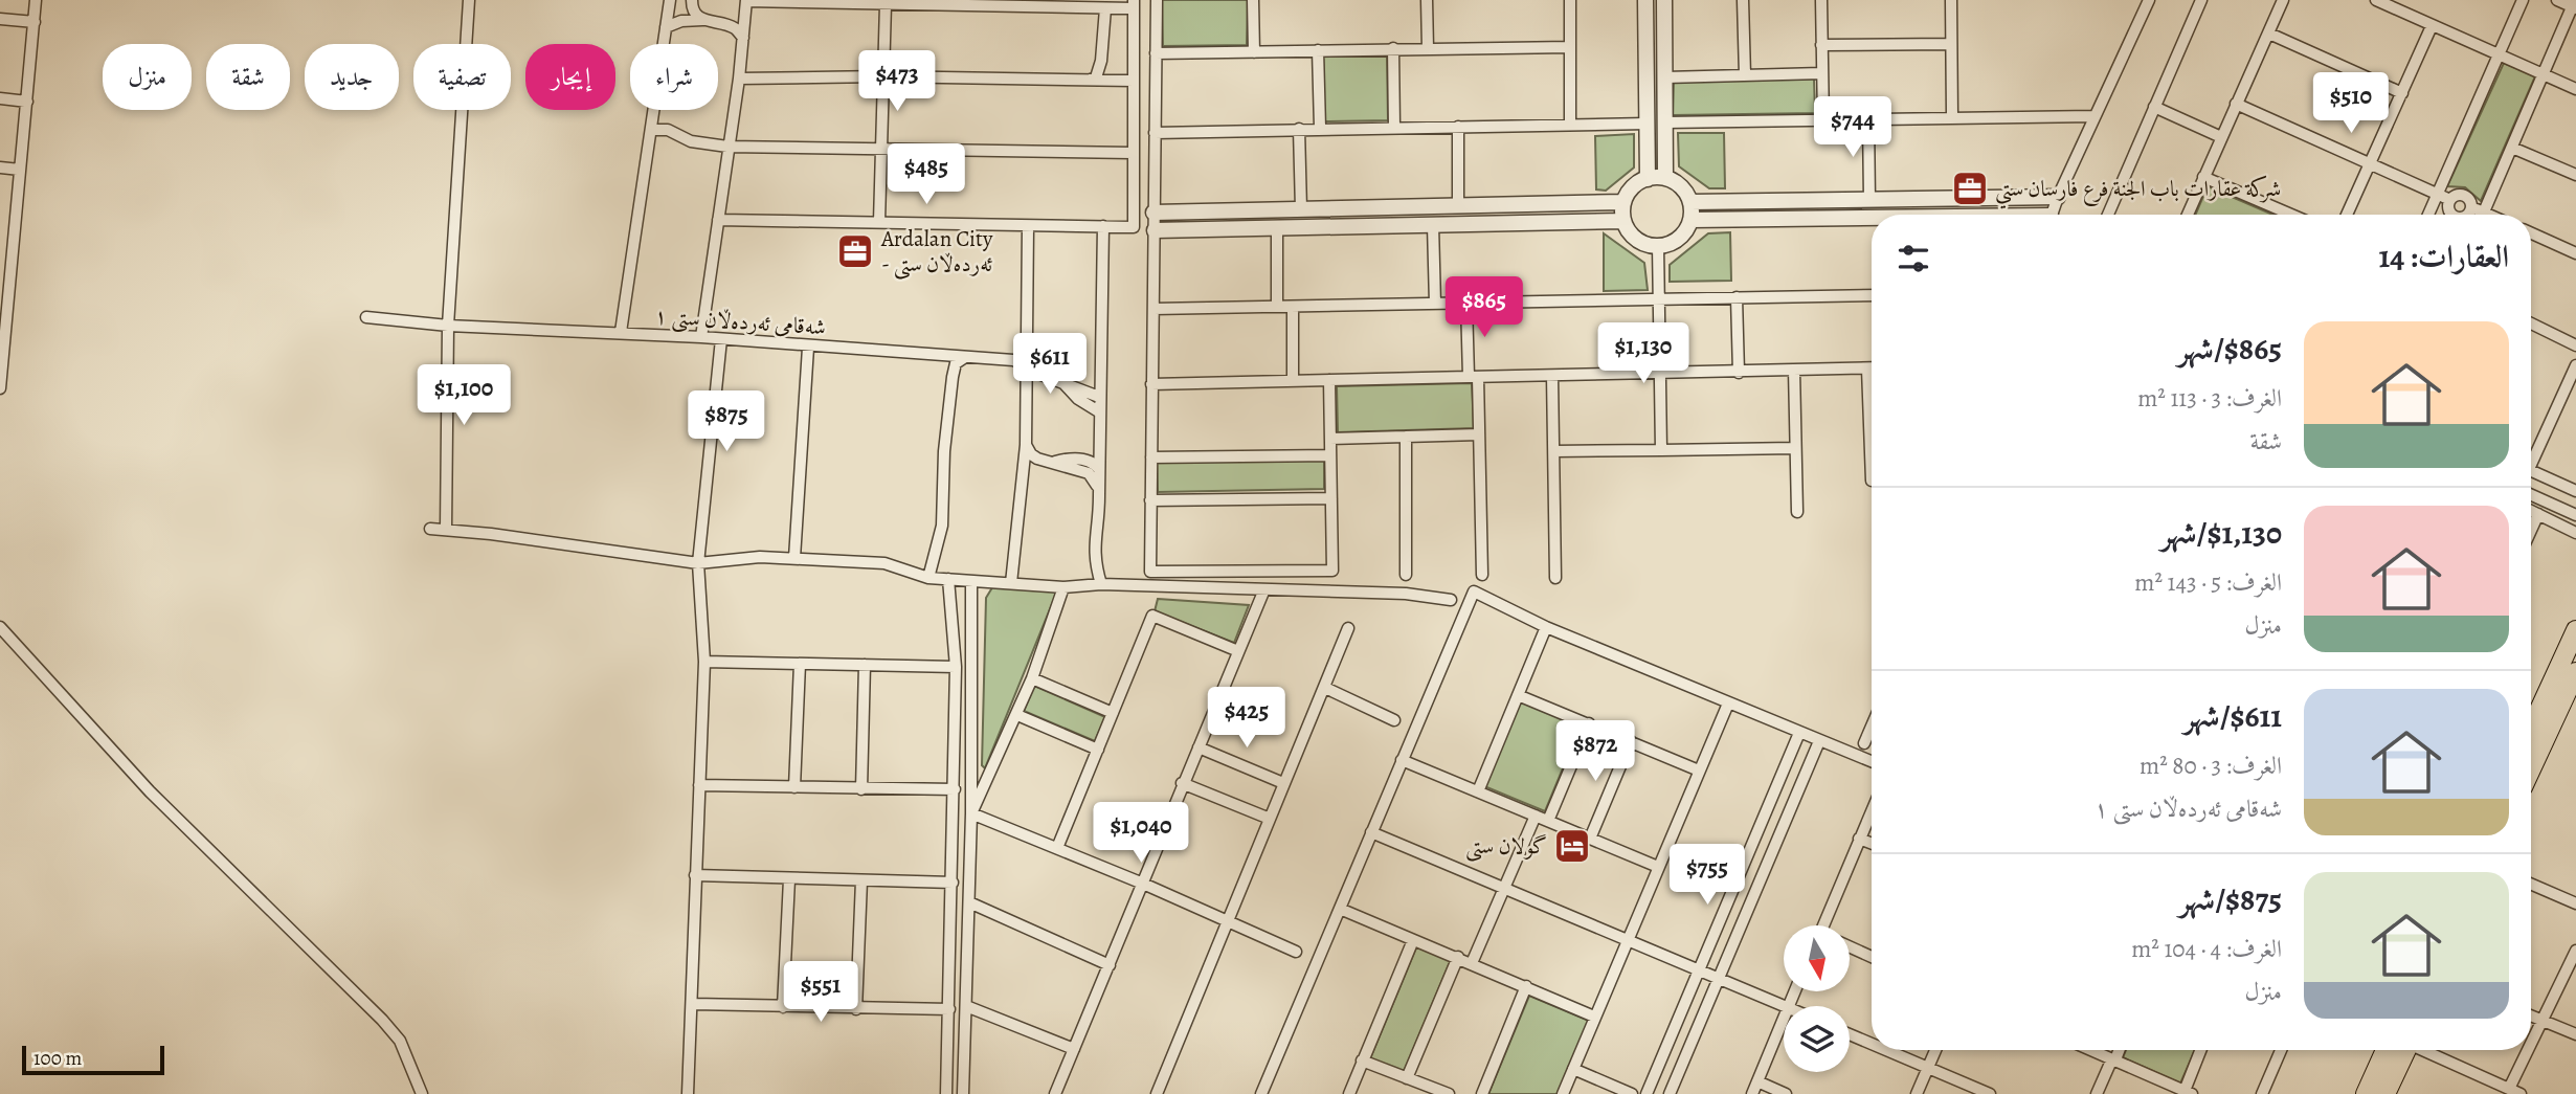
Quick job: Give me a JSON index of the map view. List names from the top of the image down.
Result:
{
  "streets": {
    "street": ["شەقامی ئەردەڵان ستی ١"]
  },
  "places": {
    "office": ["شرکة عقارات باب الجنة فرع فارسان ستي", "Ardalan City - ئەردەڵان ستی"],
    "hotel": ["گولان ستی"]
  },
  "scale_bar": "100 m",
  "north": "bottom",
  "page": {
    "chip": [
      "شراء",
      "إيجار",
      "تصفية",
      "جديد",
      "شقة",
      "منزل"
    ],
    "price": [
      "$473",
      "$510",
      "$744",
      "$485",
      "$865",
      "$1,130",
      "$611",
      "$1,100",
      "$875",
      "$425",
      "$872",
      "$1,040",
      "$755",
      "$551"
    ],
    "heading": "العقارات: 14",
    "list": [
      {
        "name": "$865/شهر",
        "note": "الغرف: 3 · 113 m² · شقة"
      },
      {
        "name": "$1,130/شهر",
        "note": "الغرف: 5 · 143 m² · منزل"
      },
      {
        "name": "$611/شهر",
        "note": "الغرف: 3 · 80 m² · شەقامی ئەردەڵان ستی ١"
      },
      {
        "name": "$875/شهر",
        "note": "الغرف: 4 · 104 m² · منزل"
      }
    ],
    "scale": "100 m"
  }
}
